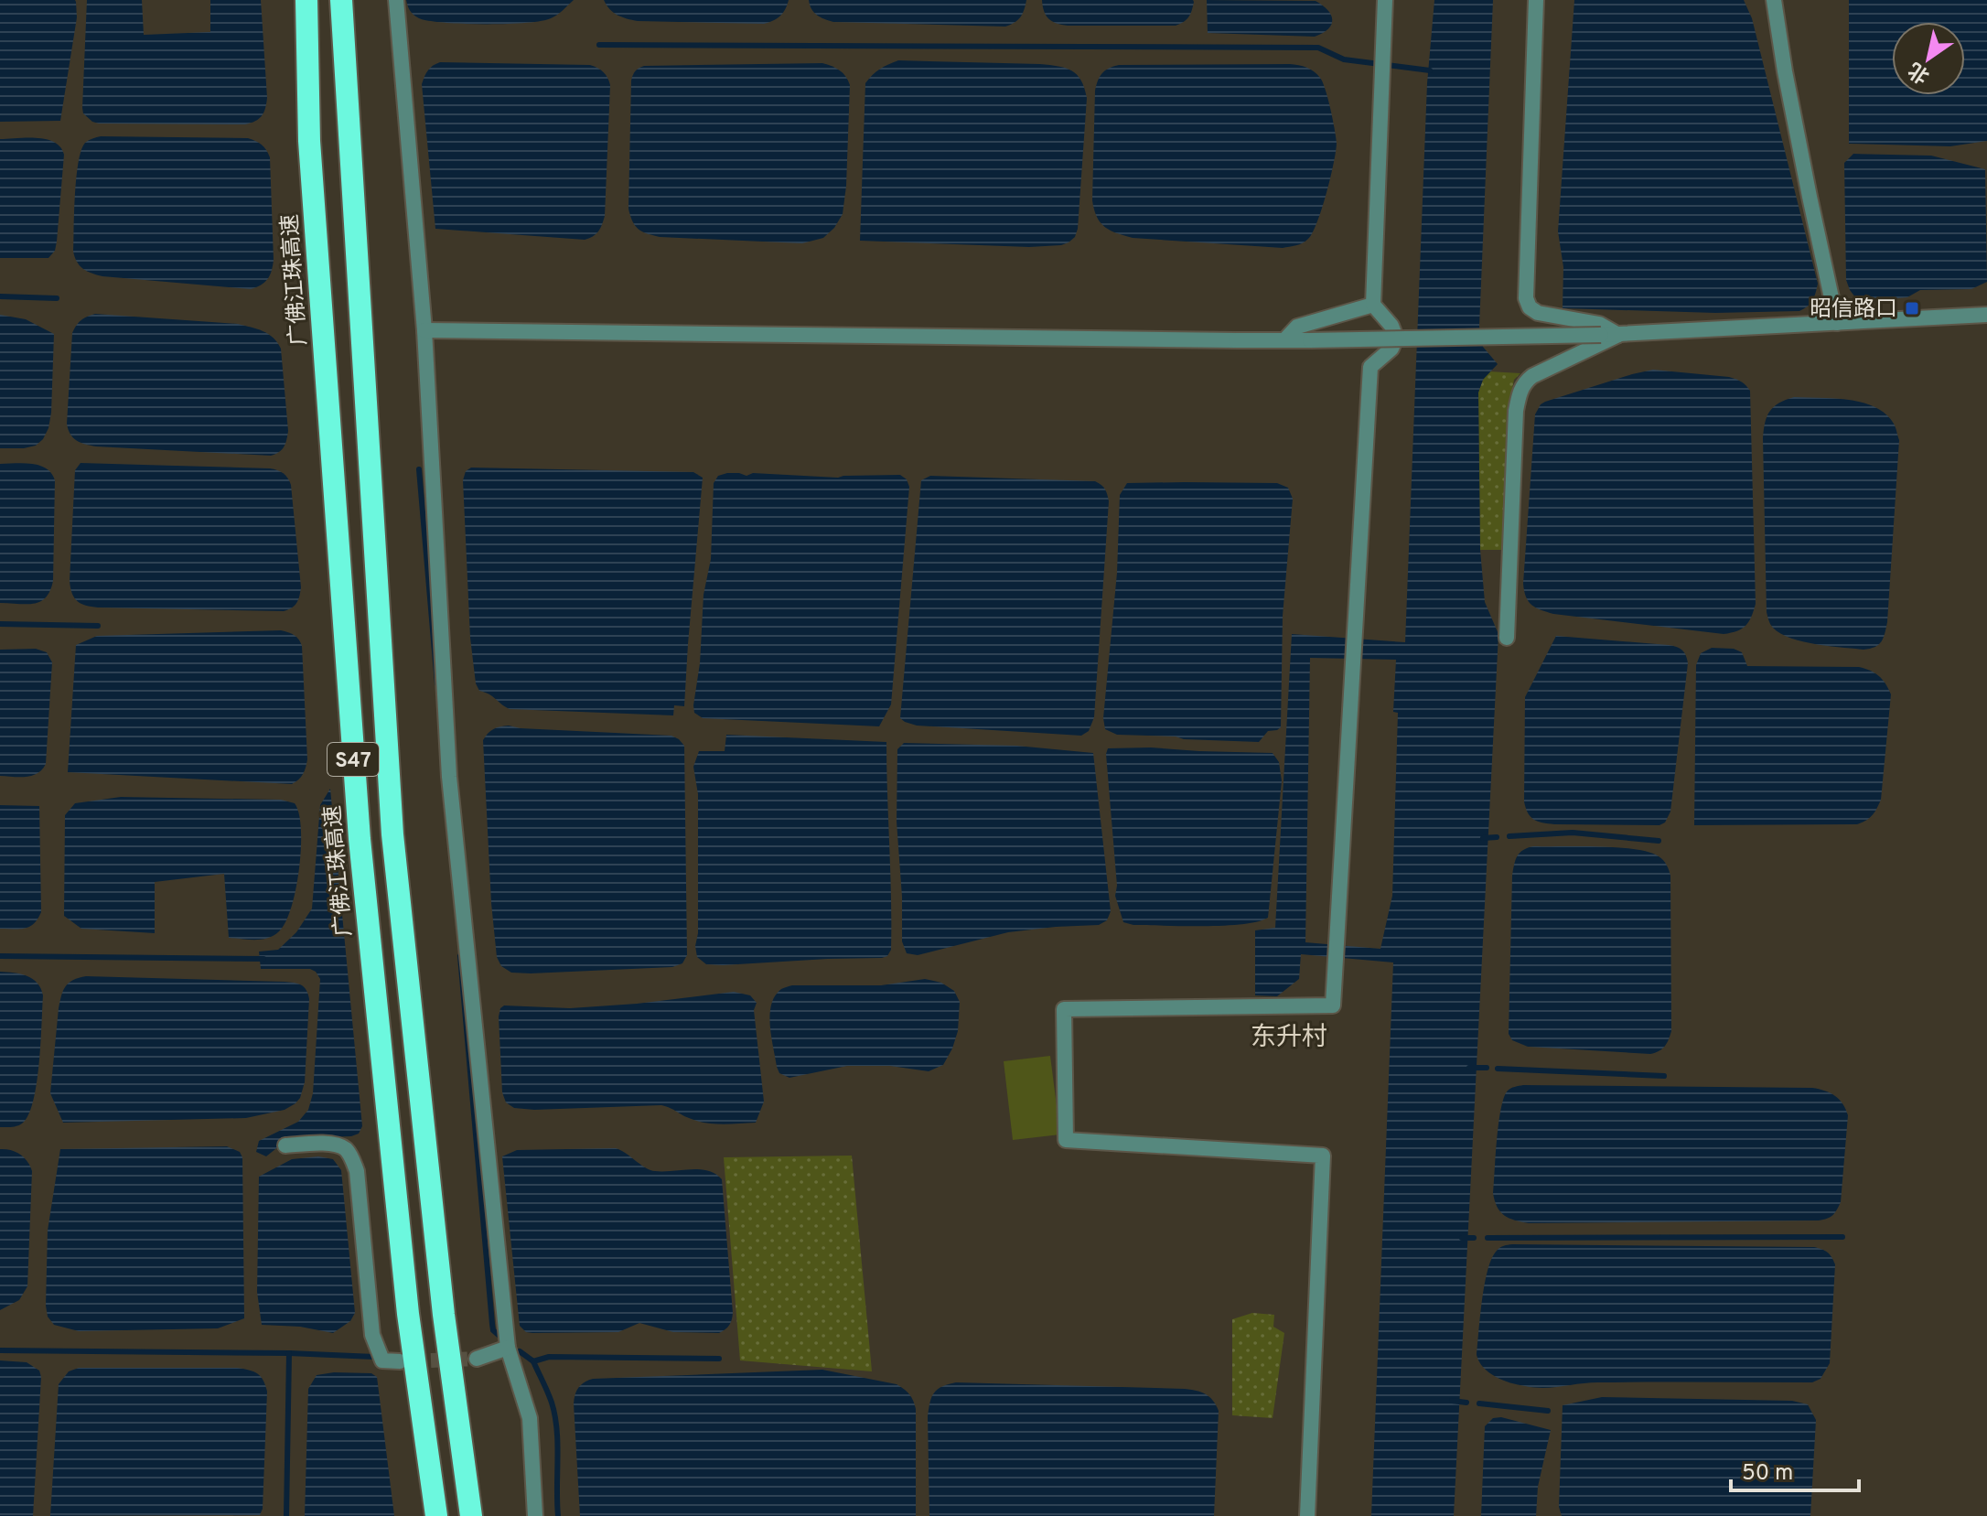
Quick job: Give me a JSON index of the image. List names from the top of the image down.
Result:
{
  "streets": {
    "highway": ["广佛江珠高速", "S47"]
  },
  "districts": ["东升村"],
  "places": {
    "transit": ["昭信路口"]
  },
  "scale_bar": "50 m",
  "north": "bottom left"
}
